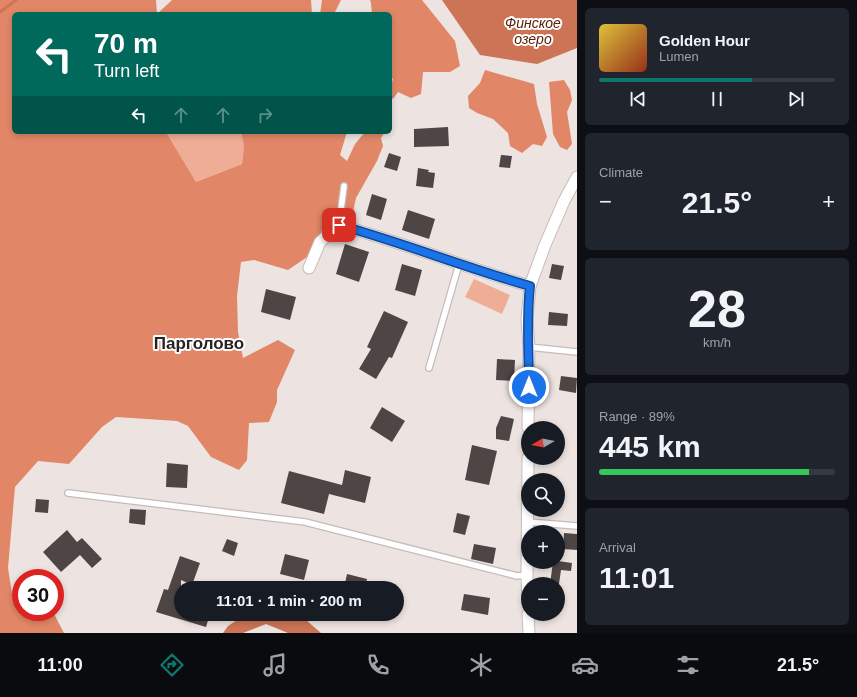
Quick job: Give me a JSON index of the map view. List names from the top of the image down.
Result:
{
  "districts": ["Парголово"],
  "water": ["Финское озеро"],
  "north": "left",
  "page": {
    "turn": ["70 m", "Turn left"],
    "song": ["Golden Hour", "Lumen"],
    "tile": [
      "Climate",
      ["28", "km/h"],
      ["Range · 89%", "445 km"],
      ["Arrival", "11:01"]
    ],
    "heat": ["−", "21.5°", "+"],
    "map_buttons": ["+", "−"],
    "limit": "30",
    "trip": "11:01 · 1 min · 200 m",
    "tabs": ["11:00", "21.5°"]
  }
}
